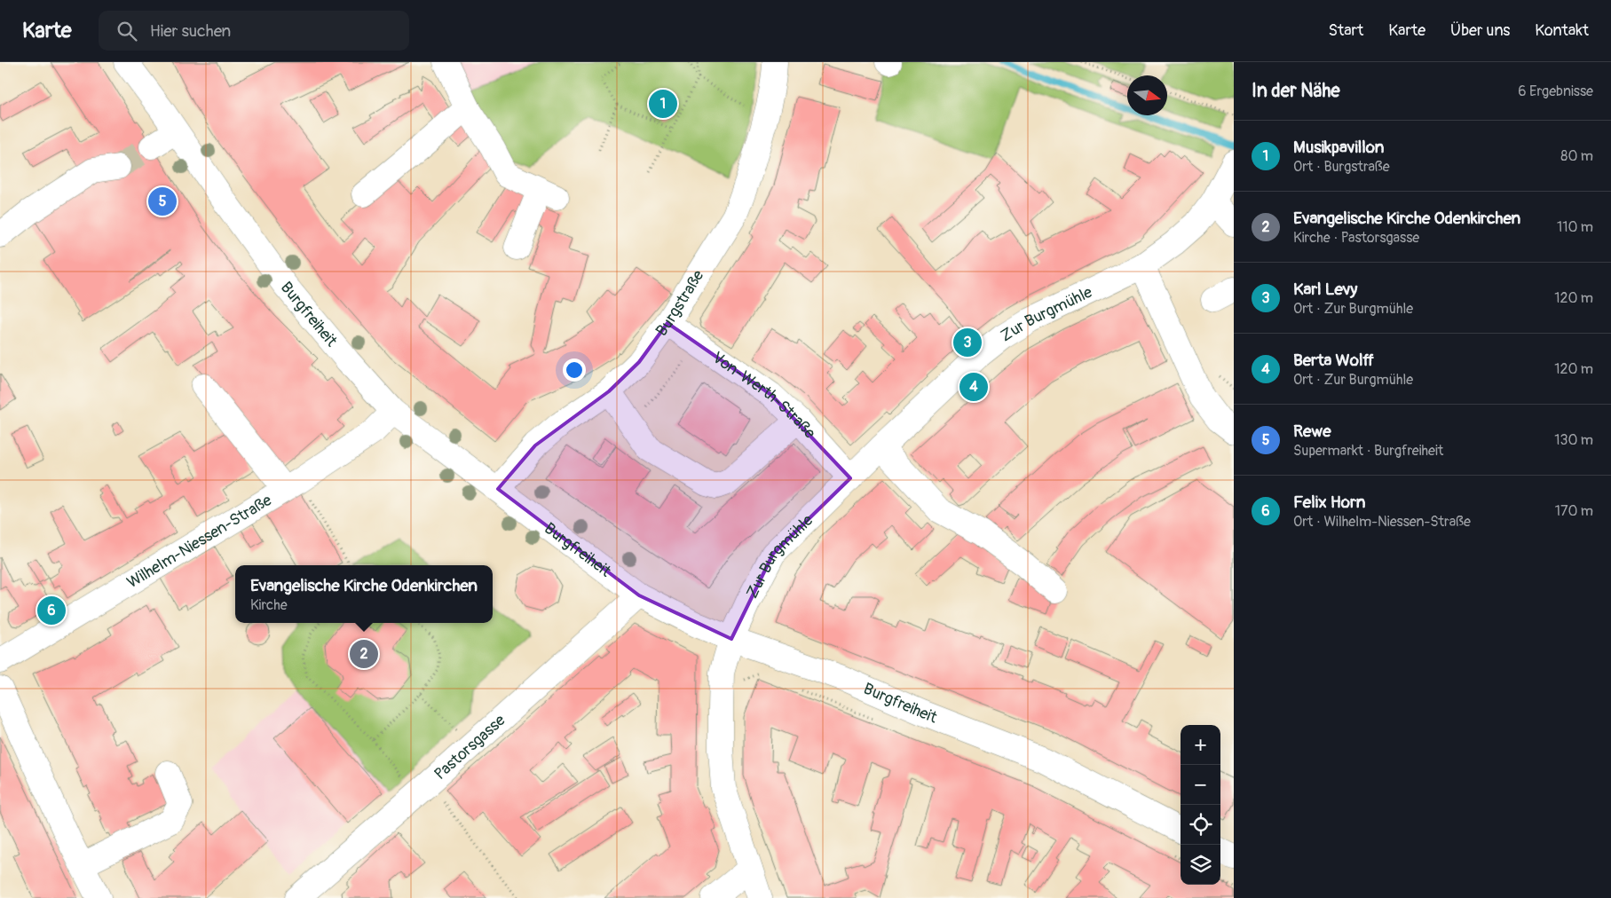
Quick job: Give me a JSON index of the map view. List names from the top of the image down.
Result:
{
  "streets": {
    "street": [
      "Burgstraße",
      "Burgfreiheit",
      "Zur Burgmühle",
      "Von-Werth-Straße",
      "Wilhelm-Niessen-Straße",
      "Pastorsgasse"
    ]
  },
  "crossings": [
    ["Burgstraße", "Burgfreiheit"],
    ["Burgstraße", "Von-Werth-Straße"],
    ["Burgfreiheit", "Zur Burgmühle"],
    ["Burgfreiheit", "Wilhelm-Niessen-Straße"],
    ["Burgfreiheit", "Pastorsgasse"],
    ["Zur Burgmühle", "Von-Werth-Straße"]
  ],
  "north": "right",
  "page": {
    "header": "Karte",
    "search": "Hier suchen",
    "nav": [
      "Start",
      "Karte",
      "Über uns",
      "Kontakt"
    ],
    "heading": ["In der Nähe", "6 Ergebnisse"],
    "pins": [
      "1",
      "5",
      "3",
      "4",
      "6",
      "2"
    ],
    "list": [
      {
        "mark": "1",
        "name": "Musikpavillon",
        "note": "Ort · Burgstraße",
        "value": "80 m"
      },
      {
        "mark": "2",
        "name": "Evangelische Kirche Odenkirchen",
        "note": "Kirche · Pastorsgasse",
        "value": "110 m"
      },
      {
        "mark": "3",
        "name": "Karl Levy",
        "note": "Ort · Zur Burgmühle",
        "value": "120 m"
      },
      {
        "mark": "4",
        "name": "Berta Wolff",
        "note": "Ort · Zur Burgmühle",
        "value": "120 m"
      },
      {
        "mark": "5",
        "name": "Rewe",
        "note": "Supermarkt · Burgfreiheit",
        "value": "130 m"
      },
      {
        "mark": "6",
        "name": "Felix Horn",
        "note": "Ort · Wilhelm-Niessen-Straße",
        "value": "170 m"
      }
    ],
    "popup": ["Evangelische Kirche Odenkirchen", "Kirche"],
    "map_buttons": ["+", "−"]
  }
}
